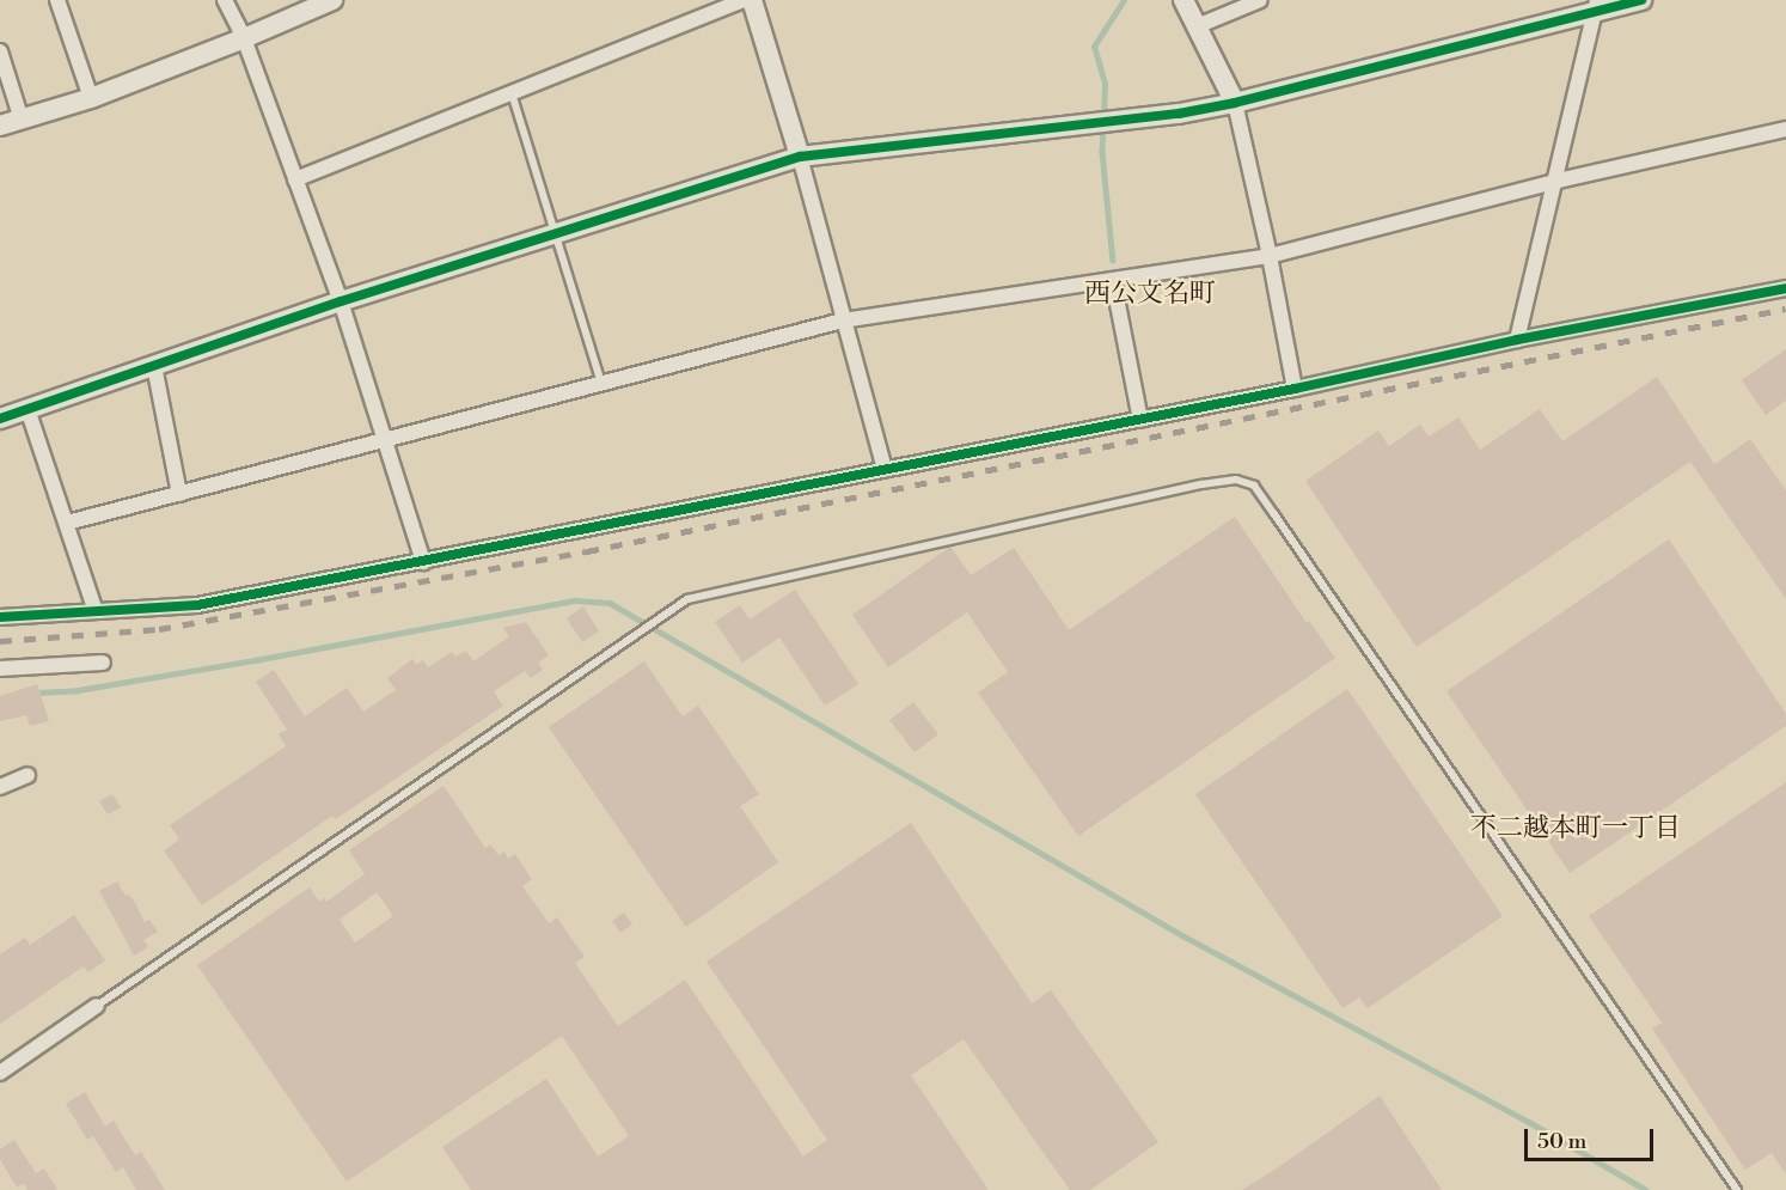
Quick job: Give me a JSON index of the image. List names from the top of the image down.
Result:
{
  "districts": ["西公文名町", "不二越本町一丁目"],
  "scale_bar": "50 m"
}
